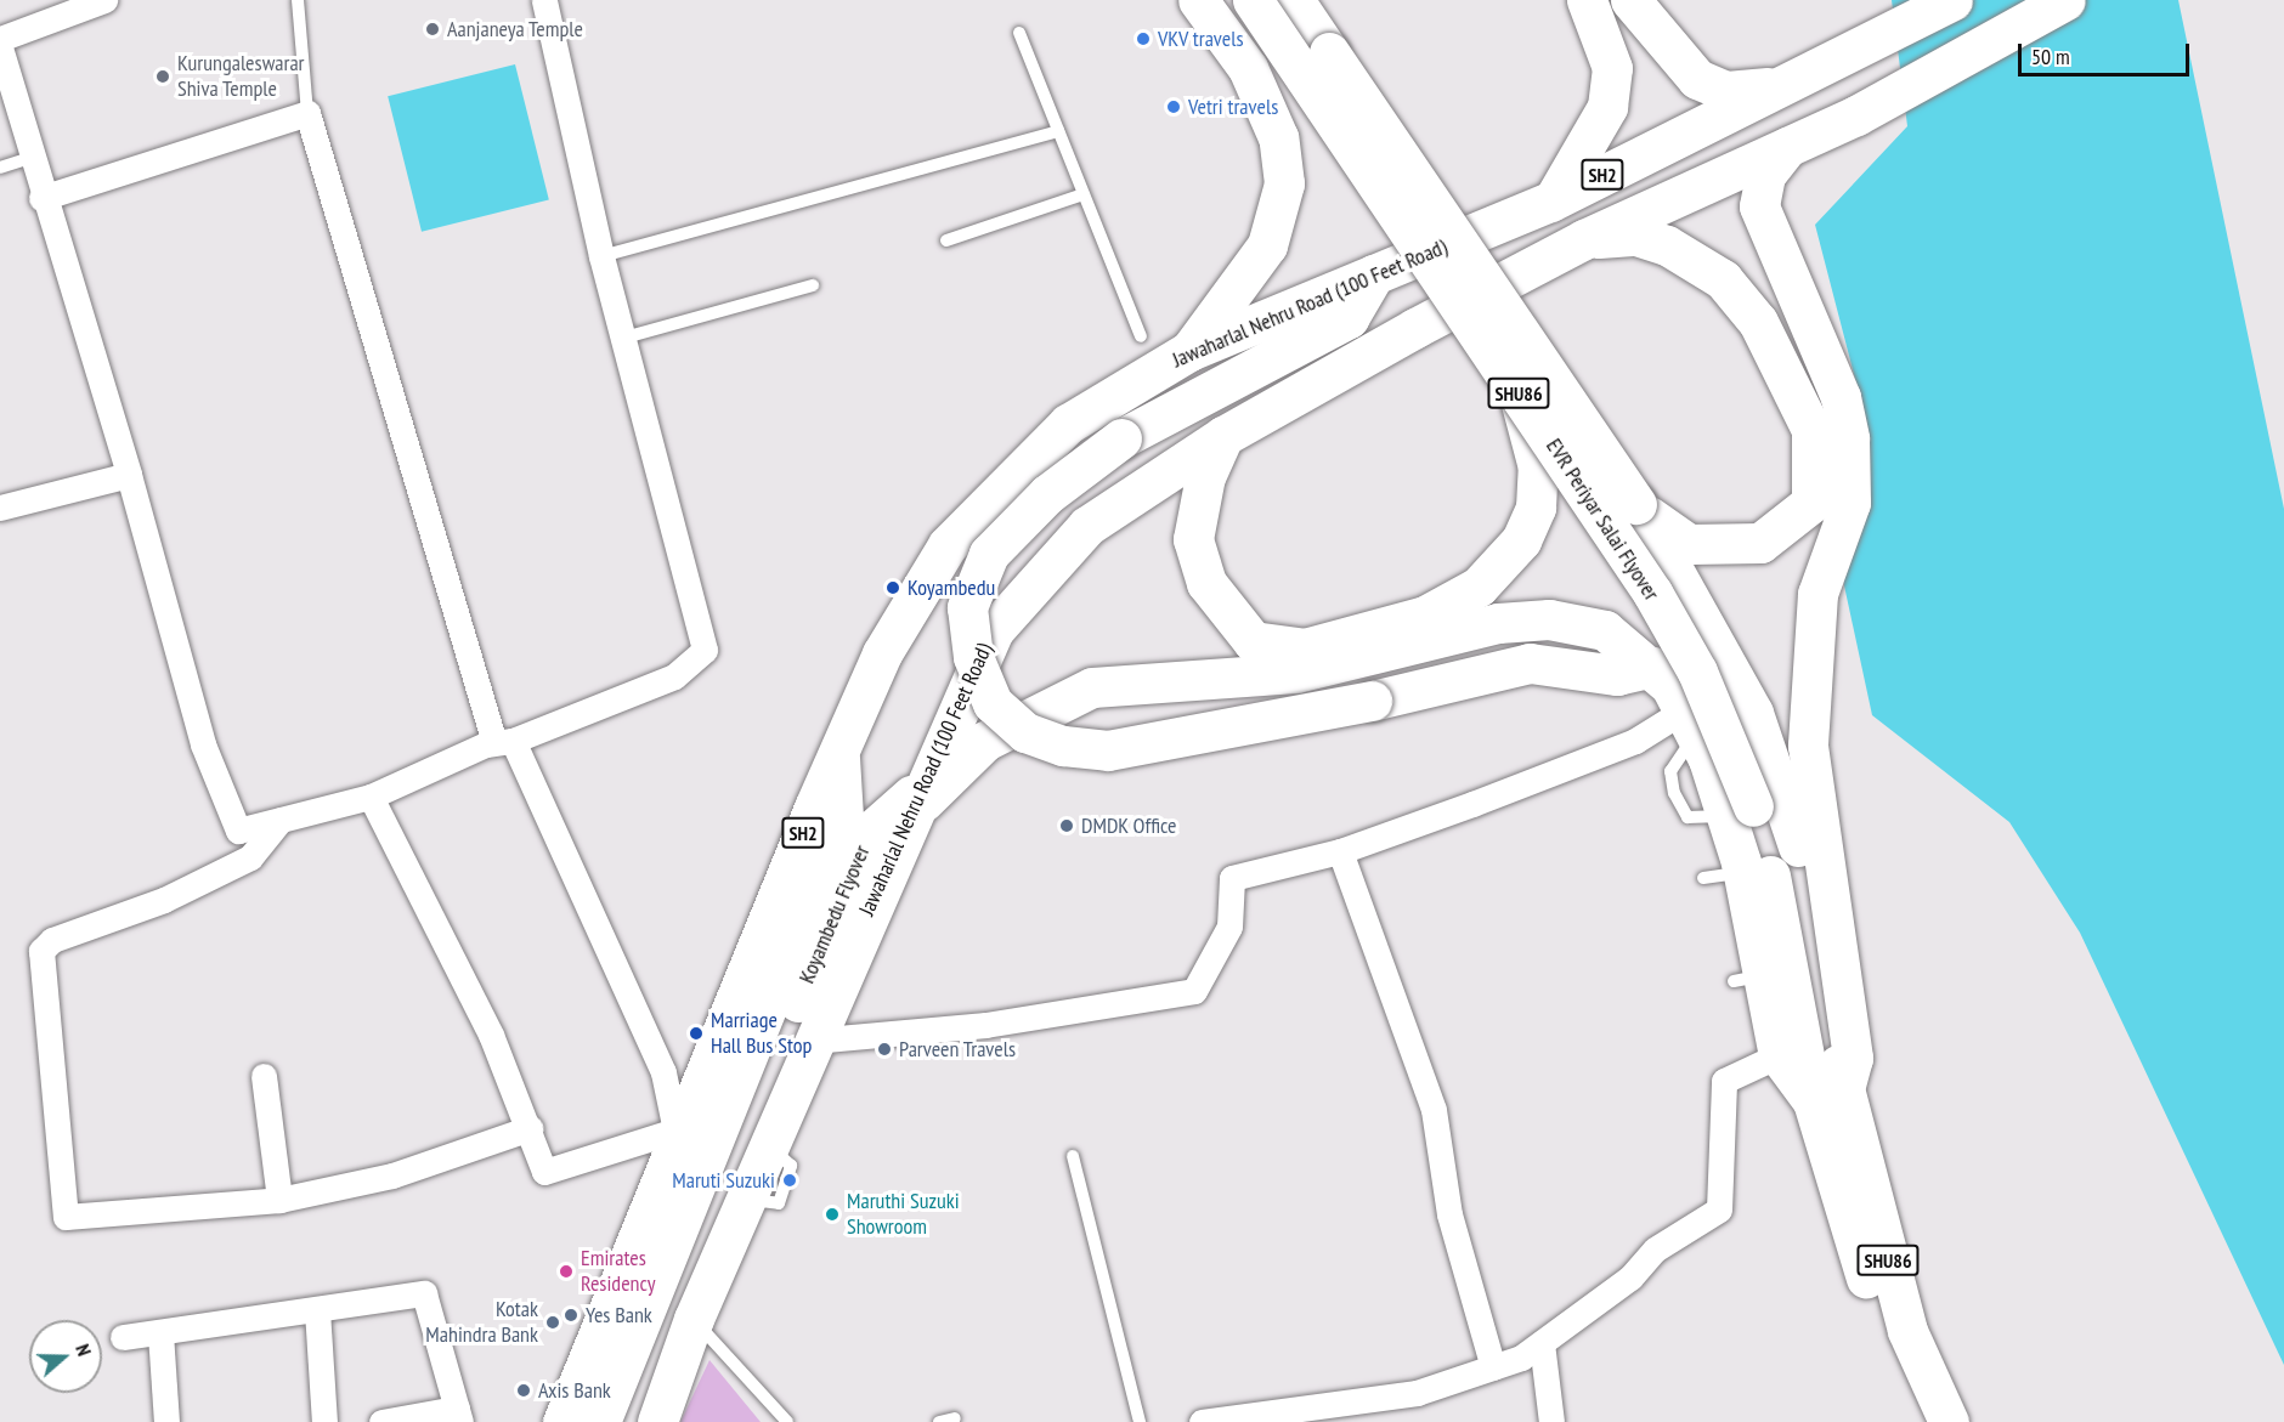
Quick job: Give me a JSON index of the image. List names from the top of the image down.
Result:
{
  "streets": {
    "main road": [
      "SH2",
      "Jawaharlal Nehru Road (100 Feet Road)",
      "SHU86",
      "EVR Periyar Salai Flyover",
      "Koyambedu Flyover"
    ]
  },
  "crossings": [
    ["Jawaharlal Nehru Road (100 Feet Road)", "Koyambedu Flyover"],
    ["SHU86", "EVR Periyar Salai Flyover"]
  ],
  "places": [
    "Aanjaneya Temple",
    "VKV travels",
    "Kurungaleswarar Shiva Temple",
    "Vetri travels",
    "Koyambedu",
    "DMDK Office",
    "Marriage Hall Bus Stop",
    "Parveen Travels",
    "Maruti Suzuki",
    "Maruthi Suzuki Showroom",
    "Emirates Residency",
    "Yes Bank",
    "Kotak Mahindra Bank",
    "Axis Bank"
  ],
  "scale_bar": "50 m",
  "north": "right"
}
